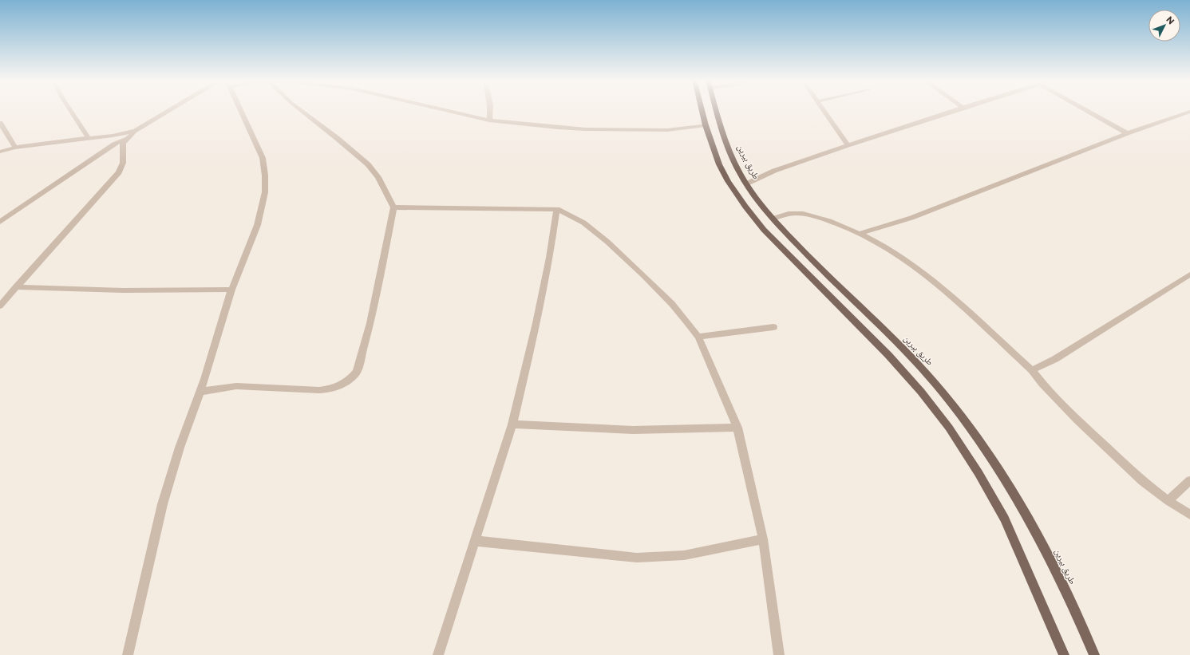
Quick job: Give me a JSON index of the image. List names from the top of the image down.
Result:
{
  "streets": {
    "main road": ["طريق بيرين"]
  },
  "north": "top right"
}
